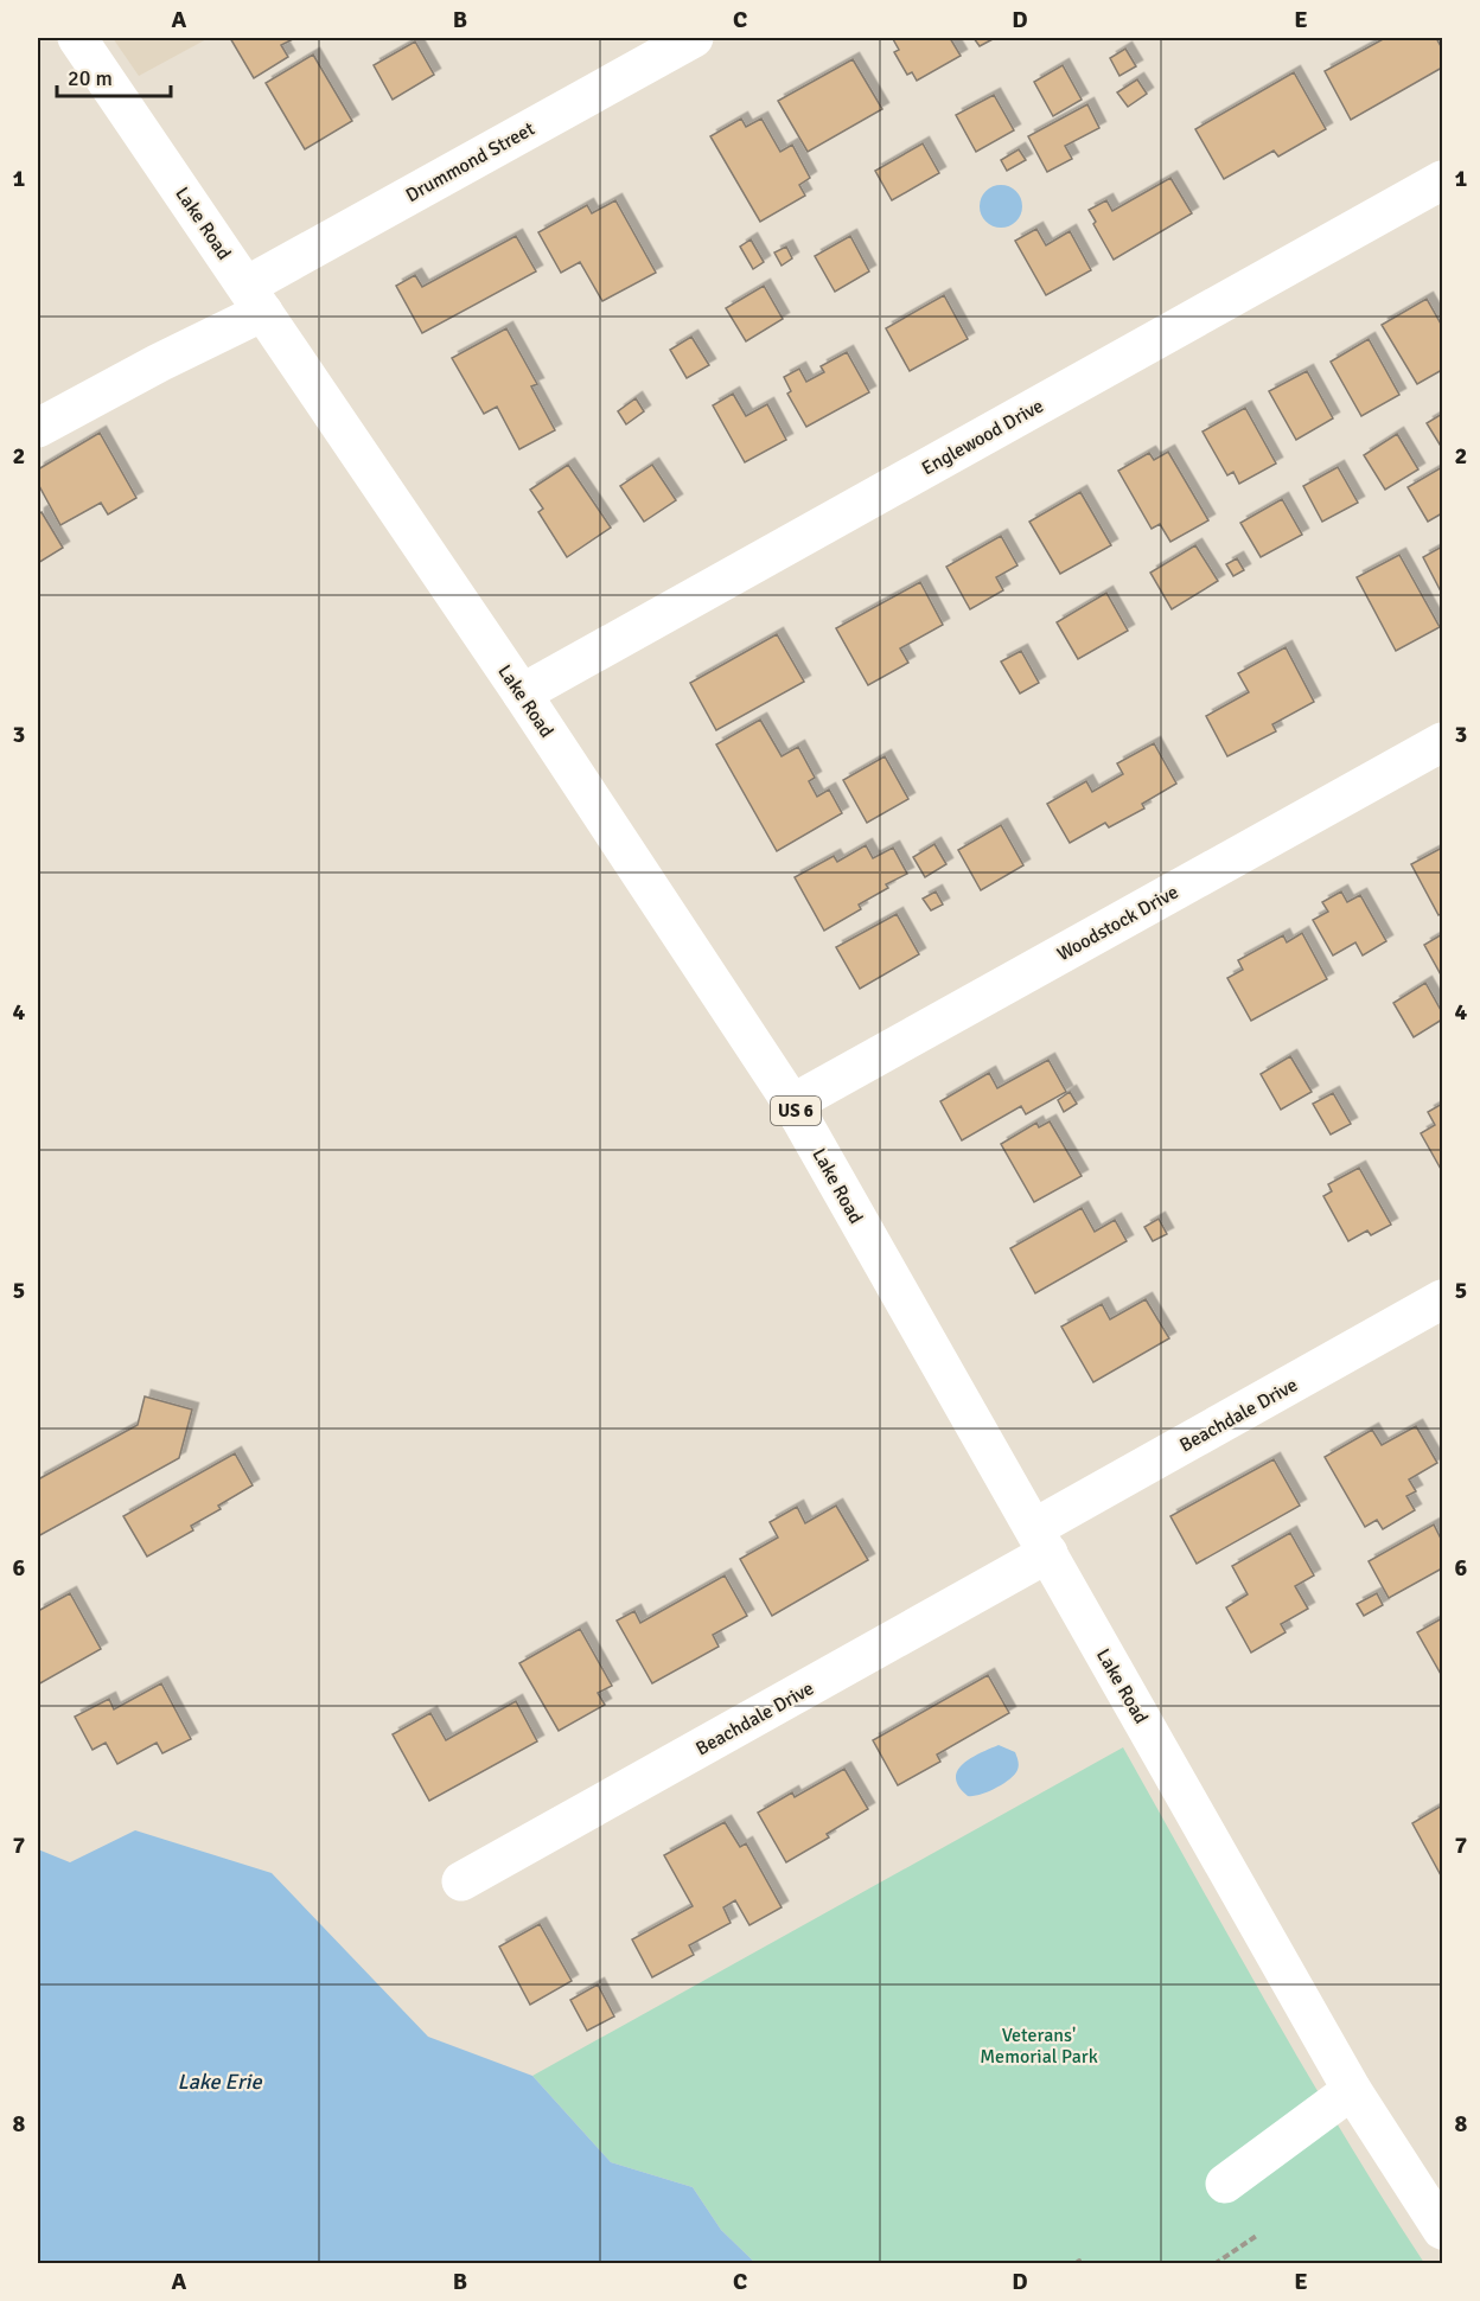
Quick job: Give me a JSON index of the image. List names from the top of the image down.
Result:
{
  "streets": {
    "street": [
      "Drummond Street",
      "Lake Road",
      "Englewood Drive",
      "Woodstock Drive",
      "US 6",
      "Beachdale Drive"
    ]
  },
  "crossings": [
    ["Drummond Street", "Lake Road"],
    ["Lake Road", "Englewood Drive"],
    ["Lake Road", "Woodstock Drive"],
    ["Lake Road", "Beachdale Drive"]
  ],
  "water": ["Lake Erie"],
  "parks": ["Veterans' Memorial Park"],
  "scale_bar": "20 m",
  "grid": {
    "columns": [
      "A",
      "B",
      "C",
      "D",
      "E"
    ],
    "rows": [
      "1",
      "2",
      "3",
      "4",
      "5",
      "6",
      "7",
      "8"
    ]
  }
}
